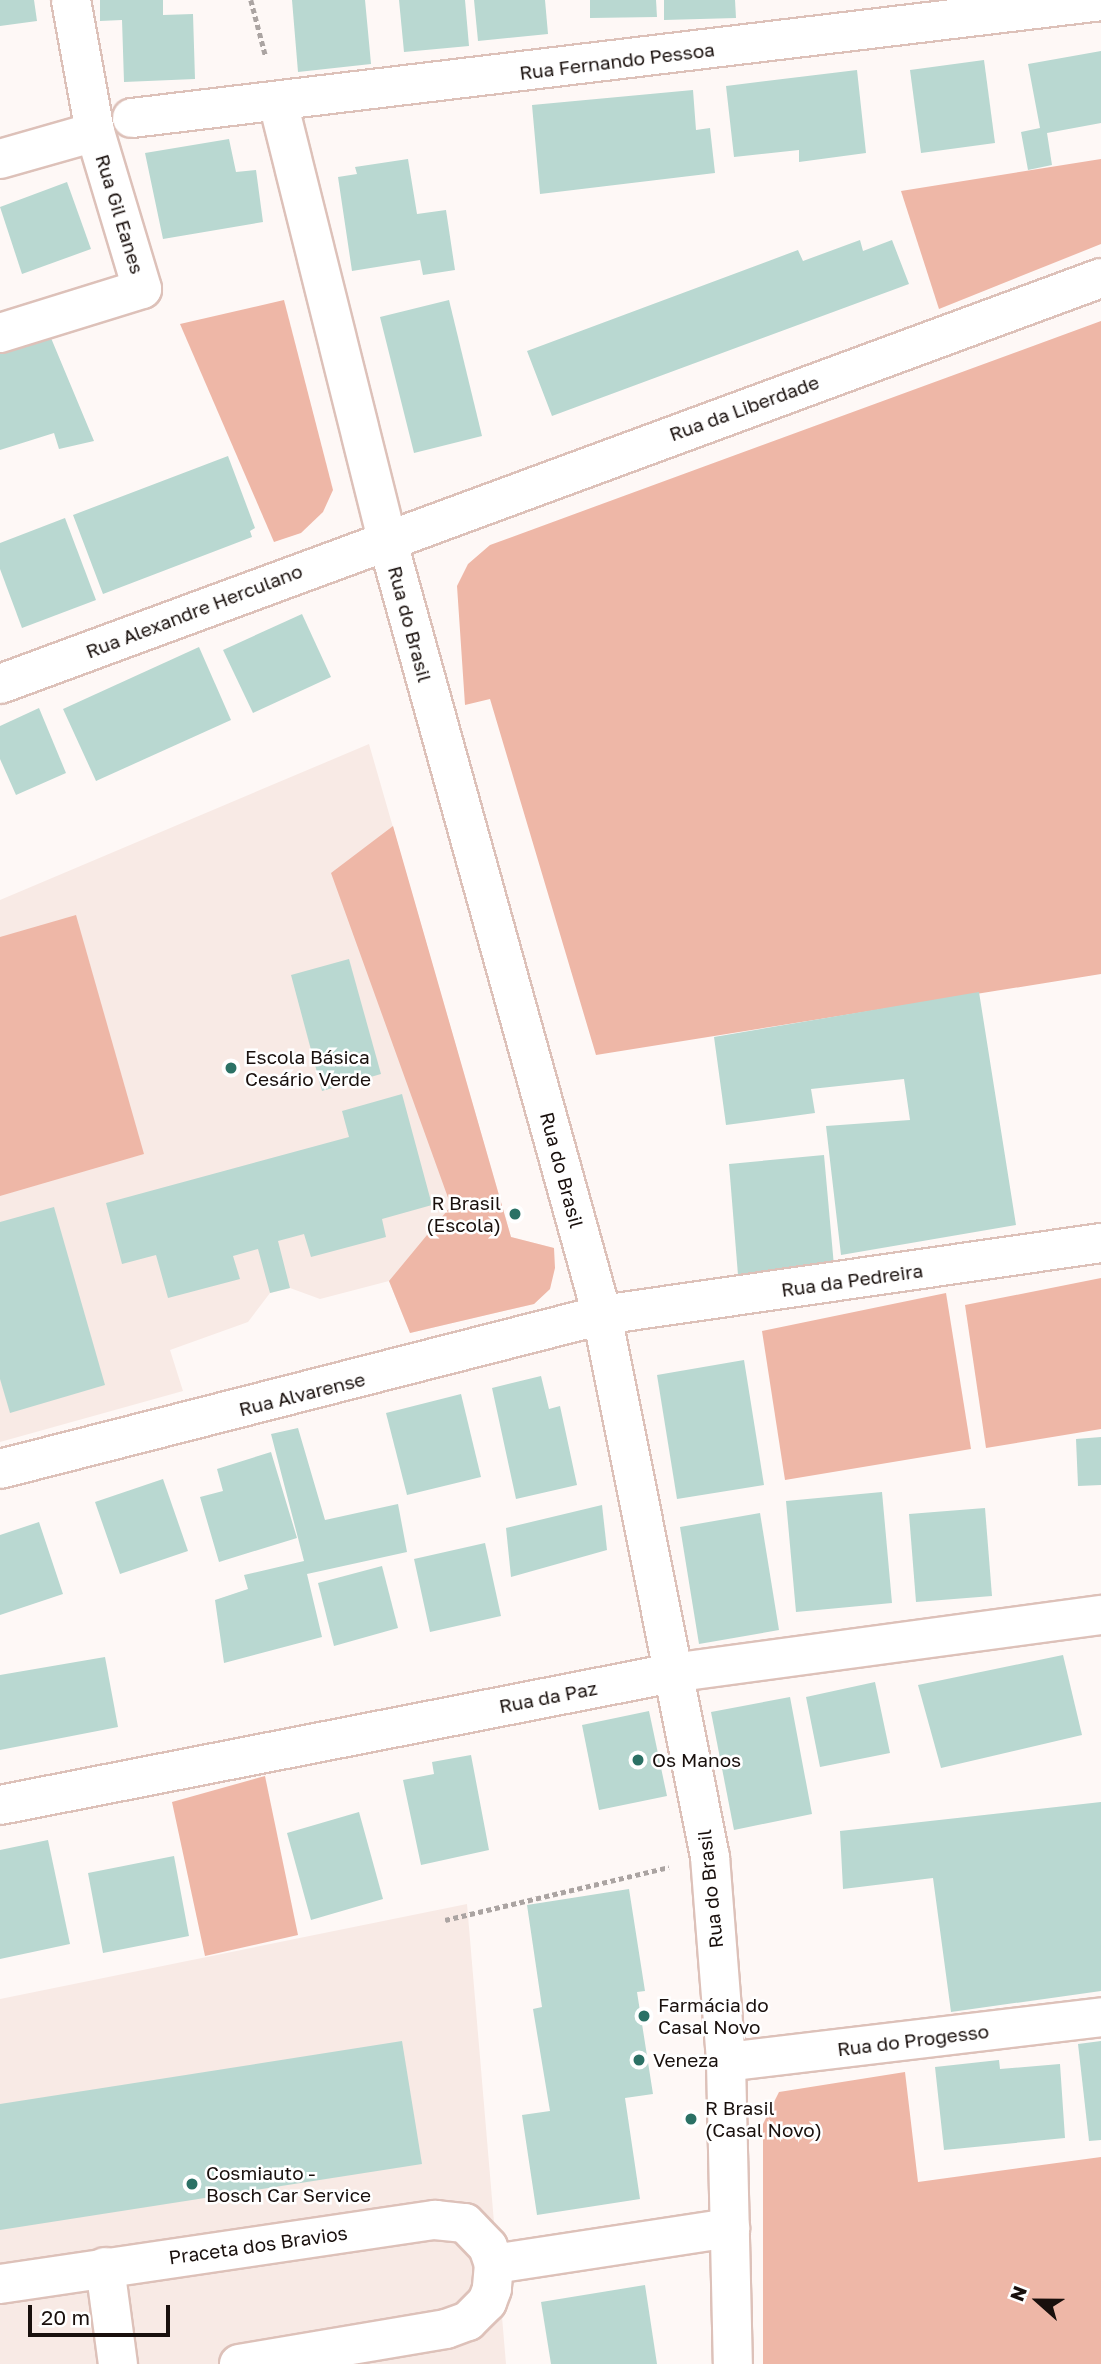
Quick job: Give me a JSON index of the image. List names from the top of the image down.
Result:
{
  "streets": {
    "street": [
      "Rua Fernando Pessoa",
      "Rua Gil Eanes",
      "Rua da Liberdade",
      "Rua Alexandre Herculano",
      "Rua do Brasil",
      "Rua da Pedreira",
      "Rua Alvarense",
      "Rua da Paz",
      "Rua do Progesso",
      "Praceta dos Bravios"
    ]
  },
  "crossings": [
    ["Rua Fernando Pessoa", "Rua do Brasil"],
    ["Rua da Liberdade", "Rua Alexandre Herculano"],
    ["Rua da Liberdade", "Rua do Brasil"],
    ["Rua Alexandre Herculano", "Rua do Brasil"],
    ["Rua do Brasil", "Rua da Pedreira"],
    ["Rua do Brasil", "Rua Alvarense"],
    ["Rua do Brasil", "Rua da Paz"],
    ["Rua do Brasil", "Rua do Progesso"],
    ["Rua da Pedreira", "Rua Alvarense"]
  ],
  "places": [
    "Escola Básica Cesário Verde",
    "R Brasil (Escola)",
    "Os Manos",
    "Farmácia do Casal Novo",
    "Veneza",
    "R Brasil (Casal Novo)",
    "Cosmiauto - Bosch Car Service"
  ],
  "scale_bar": "20 m",
  "north": "left"
}
